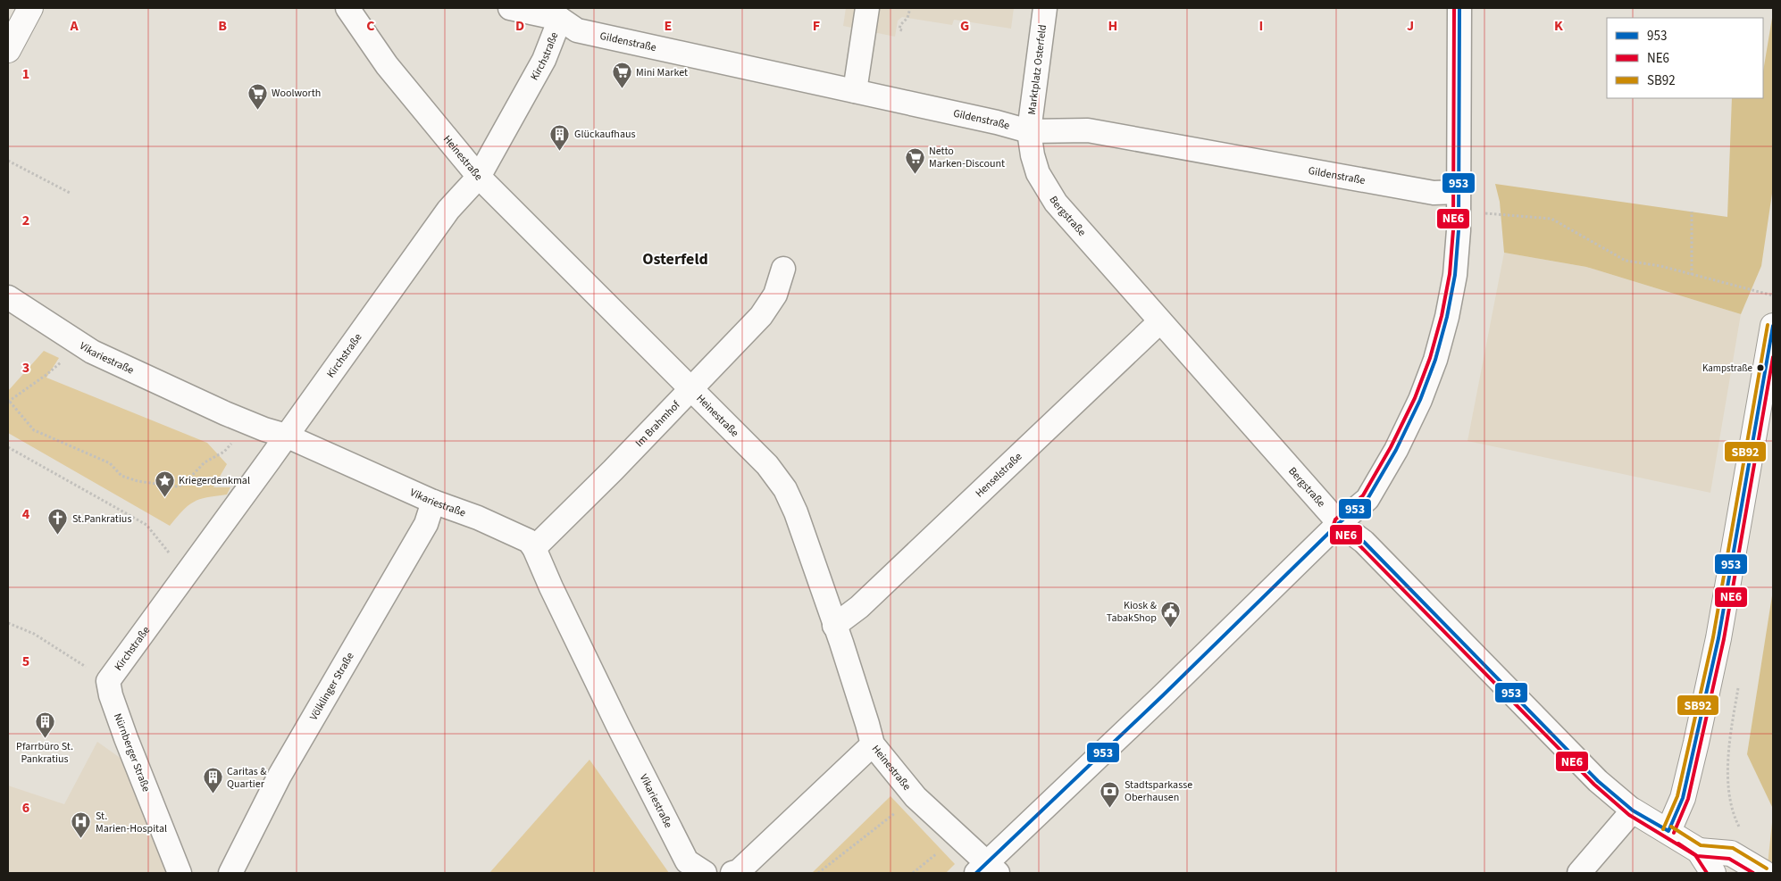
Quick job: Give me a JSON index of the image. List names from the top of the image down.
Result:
{
  "streets": {
    "street": [
      "Gildenstraße",
      "Kirchstraße",
      "Marktplatz Osterfeld",
      "Heinestraße",
      "Bergstraße",
      "Vikariestraße",
      "Im Brahmhof",
      "Henselstraße",
      "Völklinger Straße",
      "Nürnberger Straße"
    ]
  },
  "crossings": [
    ["Gildenstraße", "Kirchstraße"],
    ["Gildenstraße", "Marktplatz Osterfeld"],
    ["Gildenstraße", "Bergstraße"],
    ["Kirchstraße", "Heinestraße"],
    ["Kirchstraße", "Vikariestraße"],
    ["Kirchstraße", "Nürnberger Straße"],
    ["Marktplatz Osterfeld", "Bergstraße"],
    ["Heinestraße", "Im Brahmhof"],
    ["Heinestraße", "Henselstraße"],
    ["Bergstraße", "Henselstraße"],
    ["Vikariestraße", "Im Brahmhof"],
    ["Vikariestraße", "Völklinger Straße"]
  ],
  "districts": ["Osterfeld"],
  "places": {
    "supermarket": ["Mini Market", "Woolworth", "Netto Marken-Discount"],
    "building": ["Glückaufhaus", "Pfarrbüro St. Pankratius", "Caritas & Quartier"],
    "other": ["Kampstraße"],
    "place": ["Kriegerdenkmal"],
    "church": ["St.Pankratius"],
    "public building": ["Kiosk & TabakShop"],
    "bank": ["Stadtsparkasse Oberhausen"],
    "hospital": ["St. Marien-Hospital"]
  },
  "lines": ["transit line 953", "transit line NE6", "transit line SB92"],
  "legend": ["953", "NE6", "SB92"],
  "grid": {
    "columns": [
      "A",
      "B",
      "C",
      "D",
      "E",
      "F",
      "G",
      "H",
      "I",
      "J",
      "K"
    ],
    "rows": [
      "1",
      "2",
      "3",
      "4",
      "5",
      "6"
    ]
  }
}
